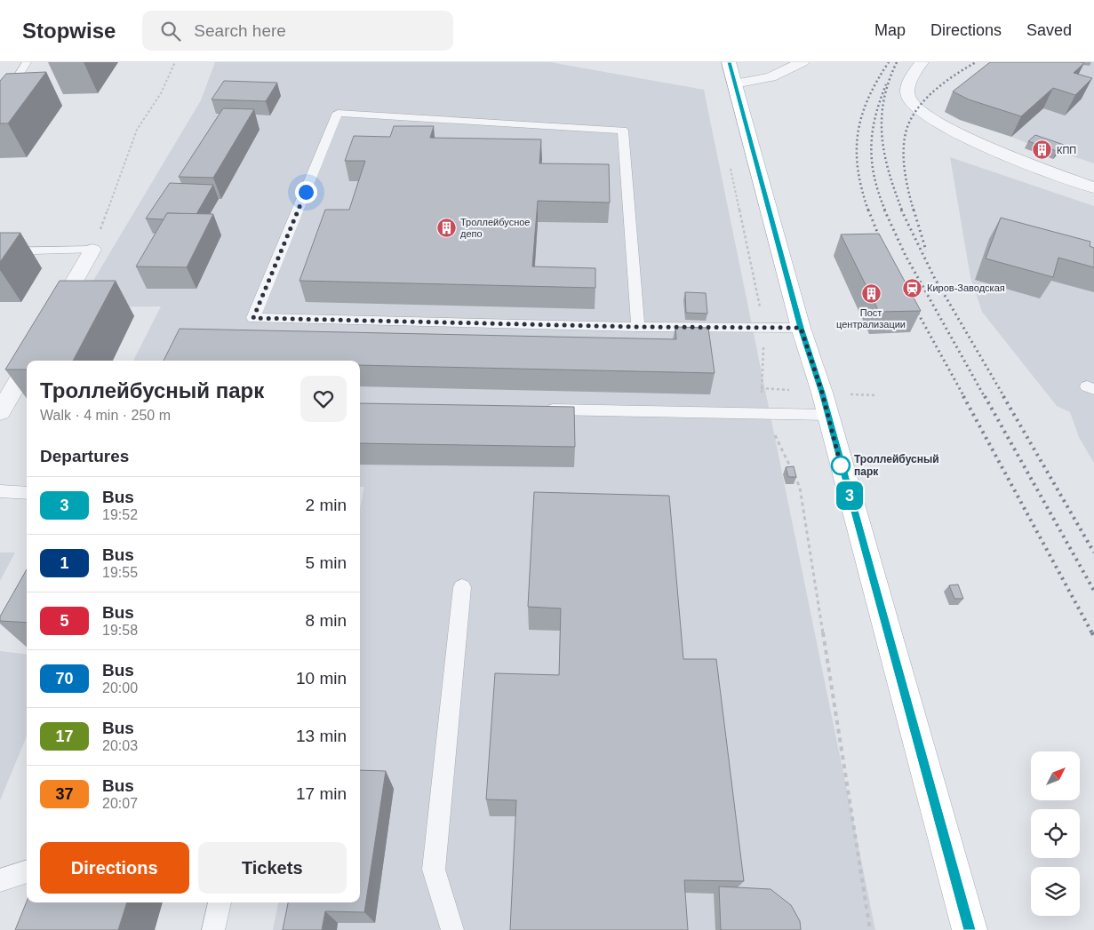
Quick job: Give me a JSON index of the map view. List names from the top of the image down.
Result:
{
  "places": {
    "building": ["КПП", "Троллейбусное депо", "Пост централизации"],
    "station": ["Киров-Заводская"],
    "other": ["Троллейбусный парк"]
  },
  "lines": ["bus line 3"],
  "north": "top right",
  "page": {
    "header": "Stopwise",
    "search": "Search here",
    "nav": ["Map", "Directions", "Saved"],
    "on_map": "3",
    "heading": [
      ["Троллейбусный парк", "Walk · 4 min · 250 m"],
      "Departures"
    ],
    "list": [
      {
        "mark": "3",
        "name": "Bus",
        "note": "19:52",
        "value": "2 min"
      },
      {
        "mark": "1",
        "name": "Bus",
        "note": "19:55",
        "value": "5 min"
      },
      {
        "mark": "5",
        "name": "Bus",
        "note": "19:58",
        "value": "8 min"
      },
      {
        "mark": "70",
        "name": "Bus",
        "note": "20:00",
        "value": "10 min"
      },
      {
        "mark": "17",
        "name": "Bus",
        "note": "20:03",
        "value": "13 min"
      },
      {
        "mark": "37",
        "name": "Bus",
        "note": "20:07",
        "value": "17 min"
      }
    ],
    "buttons": ["Directions", "Tickets"]
  }
}
